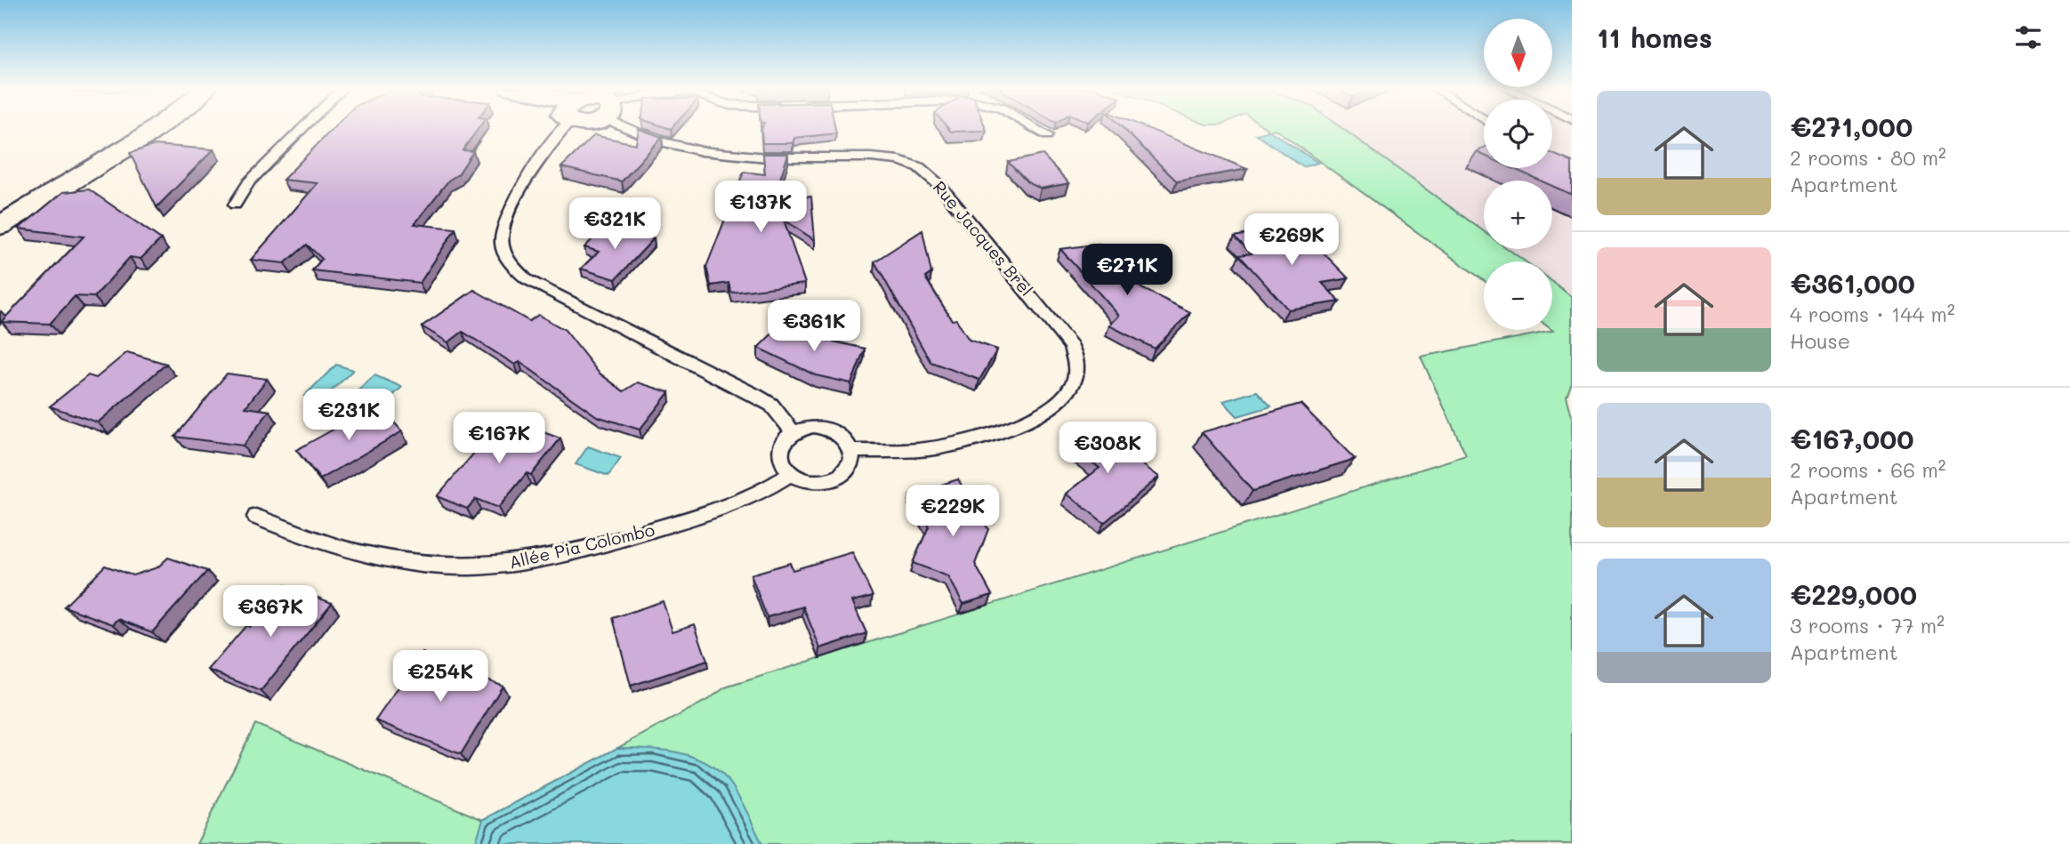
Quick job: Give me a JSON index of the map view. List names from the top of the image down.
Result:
{
  "streets": {
    "lane": ["Rue Jacques Brel", "Allée Pia Colombo"]
  },
  "crossings": [
    ["Rue Jacques Brel", "Allée Pia Colombo"]
  ],
  "north": "bottom",
  "page": {
    "heading": "11 homes",
    "map_buttons": ["+", "−"],
    "list": [
      {
        "name": "€271,000",
        "note": "2 rooms · 80 m² · Apartment"
      },
      {
        "name": "€361,000",
        "note": "4 rooms · 144 m² · House"
      },
      {
        "name": "€167,000",
        "note": "2 rooms · 66 m² · Apartment"
      },
      {
        "name": "€229,000",
        "note": "3 rooms · 77 m² · Apartment"
      }
    ],
    "price": [
      "€137K",
      "€321K",
      "€269K",
      "€271K",
      "€361K",
      "€231K",
      "€167K",
      "€308K",
      "€229K",
      "€367K",
      "€254K"
    ]
  }
}
